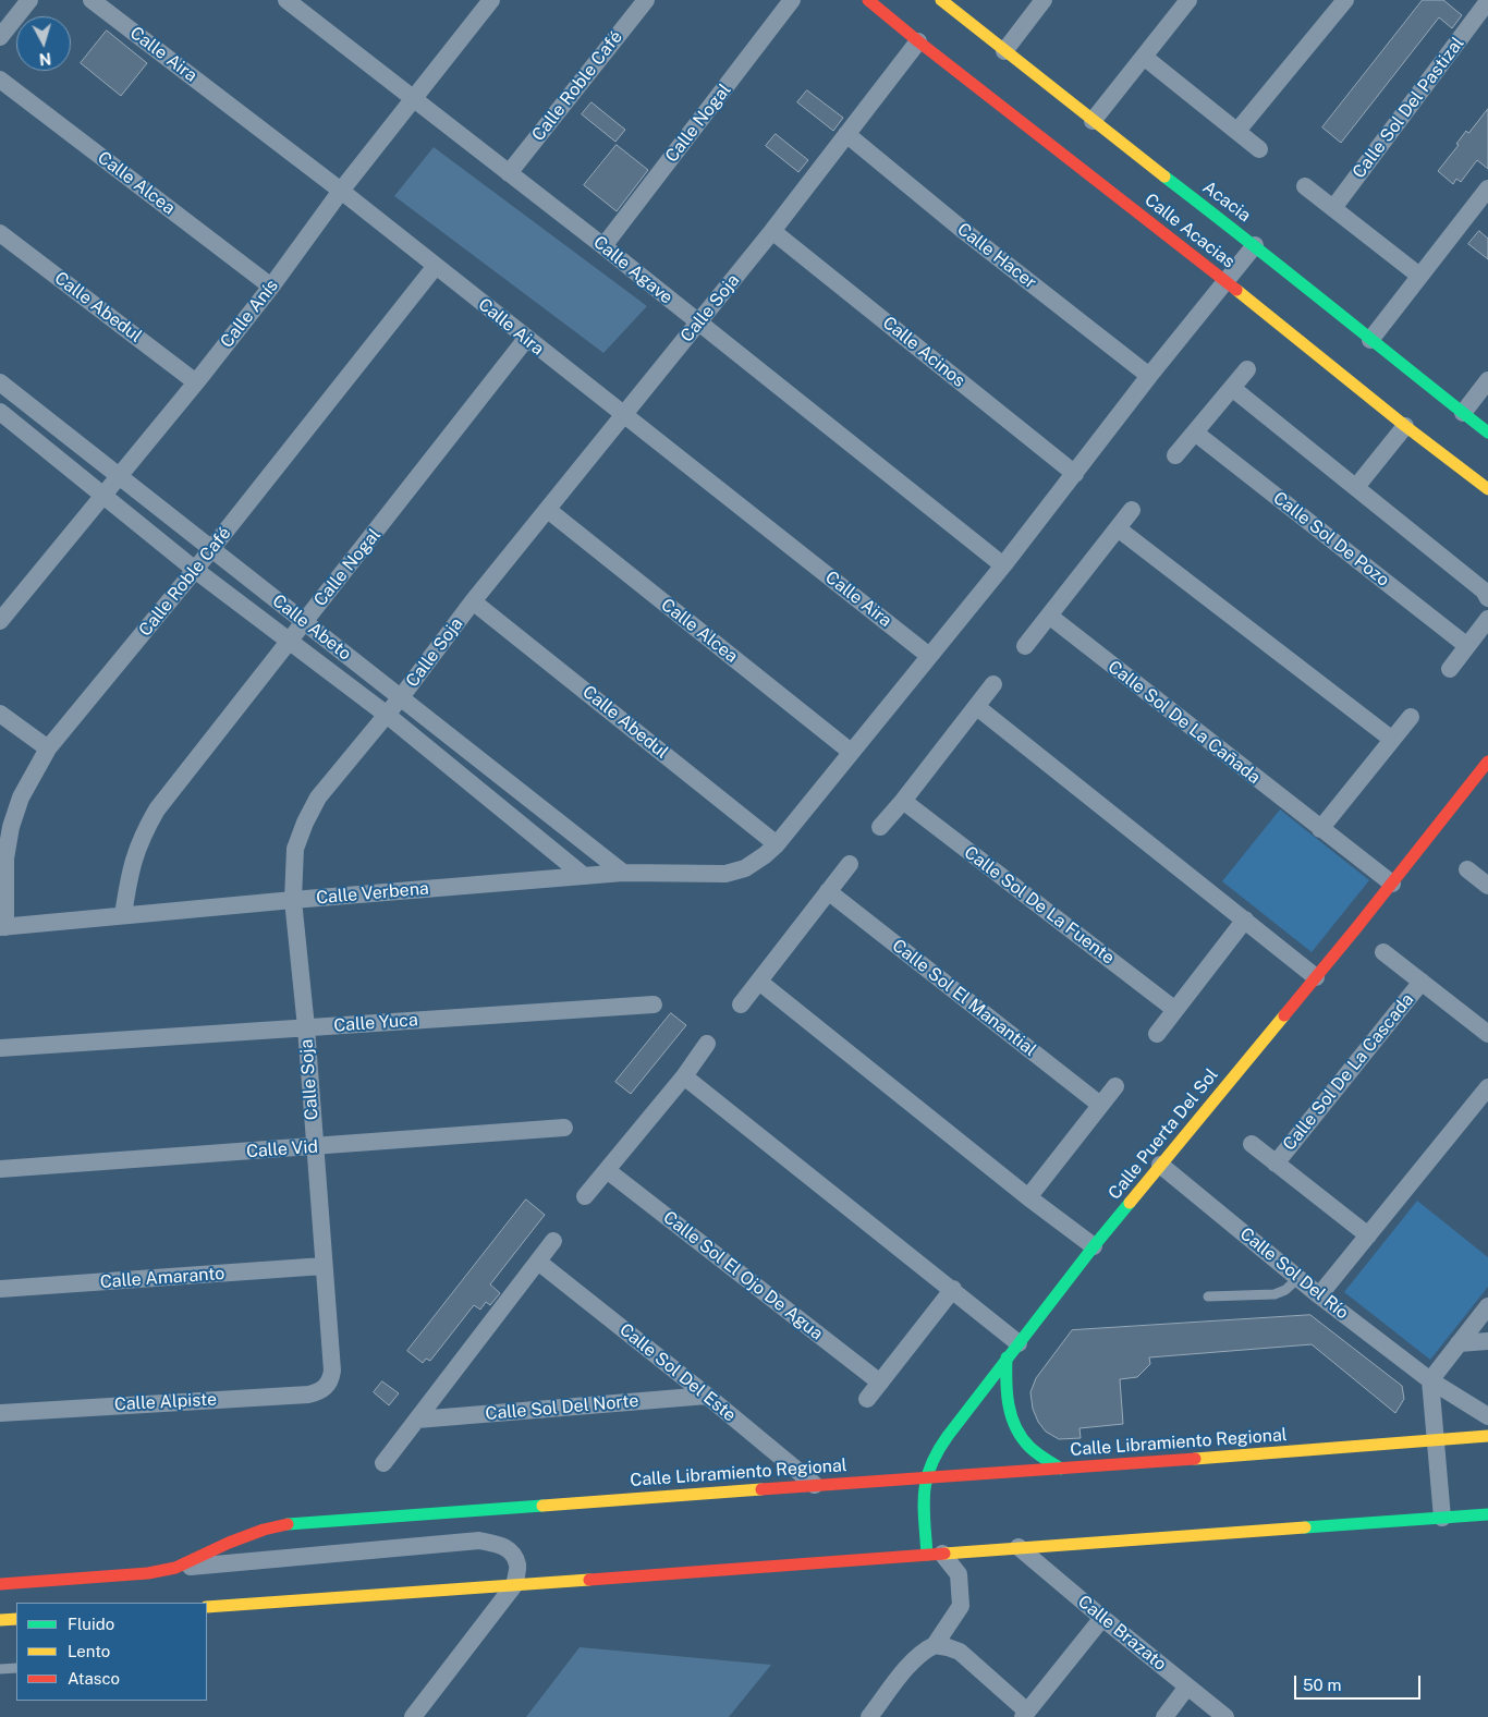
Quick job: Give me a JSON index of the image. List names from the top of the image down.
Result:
{
  "streets": {
    "street": [
      "Calle Aira",
      "Calle Roble Café",
      "Calle Sol Del Pastizal",
      "Calle Nogal",
      "Calle Alcea",
      "Acacia",
      "Calle Acacias",
      "Calle Hacer",
      "Calle Agave",
      "Calle Abedul",
      "Calle Soja",
      "Calle Anís",
      "Calle Acinos",
      "Calle Sol De Pozo",
      "Calle Abeto",
      "Calle Sol De La Cañada",
      "Calle Verbena",
      "Calle Sol De La Fuente",
      "Calle Sol El Manantial",
      "Calle Yuca",
      "Calle Sol De La Cascada",
      "Calle Puerta Del Sol",
      "Calle Vid",
      "Calle Sol Del Río",
      "Calle Sol El Ojo De Agua",
      "Calle Amaranto",
      "Calle Sol Del Este",
      "Calle Alpiste",
      "Calle Sol Del Norte",
      "Calle Libramiento Regional",
      "Calle Brazato"
    ]
  },
  "crossings": [
    ["Calle Aira", "Calle Roble Café"],
    ["Calle Aira", "Calle Nogal"],
    ["Calle Aira", "Calle Soja"],
    ["Calle Aira", "Calle Anís"],
    ["Calle Roble Café", "Calle Agave"],
    ["Calle Roble Café", "Calle Abeto"],
    ["Calle Roble Café", "Calle Verbena"],
    ["Calle Nogal", "Calle Agave"],
    ["Calle Nogal", "Calle Abeto"],
    ["Calle Nogal", "Calle Verbena"],
    ["Calle Alcea", "Calle Soja"],
    ["Calle Alcea", "Calle Anís"],
    ["Calle Acacias", "Calle Soja"],
    ["Calle Hacer", "Calle Soja"],
    ["Calle Agave", "Calle Soja"],
    ["Calle Agave", "Calle Anís"],
    ["Calle Abedul", "Calle Soja"],
    ["Calle Abedul", "Calle Anís"],
    ["Calle Abedul", "Calle Verbena"],
    ["Calle Soja", "Calle Acinos"],
    ["Calle Soja", "Calle Abeto"],
    ["Calle Soja", "Calle Verbena"],
    ["Calle Soja", "Calle Yuca"],
    ["Calle Soja", "Calle Vid"],
    ["Calle Soja", "Calle Amaranto"],
    ["Calle Soja", "Calle Alpiste"],
    ["Calle Anís", "Calle Abeto"],
    ["Calle Abeto", "Calle Verbena"],
    ["Calle Sol De La Cañada", "Calle Puerta Del Sol"],
    ["Calle Puerta Del Sol", "Calle Sol Del Río"],
    ["Calle Puerta Del Sol", "Calle Libramiento Regional"],
    ["Calle Sol Del Este", "Calle Sol Del Norte"],
    ["Calle Sol Del Este", "Calle Libramiento Regional"]
  ],
  "legend": ["Fluido", "Lento", "Atasco"],
  "scale_bar": "50 m",
  "north": "bottom"
}
